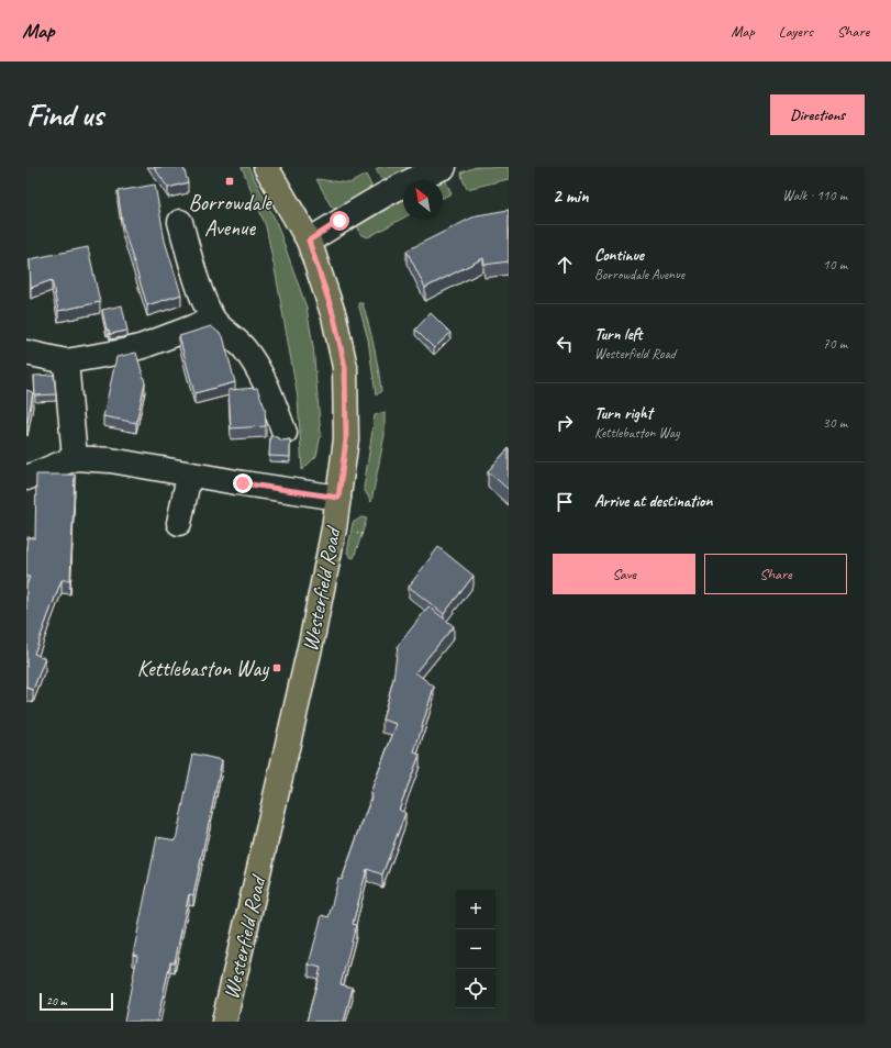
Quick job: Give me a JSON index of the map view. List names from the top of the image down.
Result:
{
  "streets": {
    "main road": ["Westerfield Road"]
  },
  "places": {
    "transit": ["Borrowdale Avenue", "Kettlebaston Way"]
  },
  "scale_bar": "20 m",
  "north": "top left",
  "page": {
    "header": "Map",
    "nav": ["Map", "Layers", "Share"],
    "buttons": [
      "Directions",
      ["Save", "Share"]
    ],
    "title": "Find us",
    "heading": ["2 min", "Walk · 110 m"],
    "list": [
      ["Continue", "Borrowdale Avenue", "10 m"],
      ["Turn left", "Westerfield Road", "70 m"],
      ["Turn right", "Kettlebaston Way", "30 m"],
      "Arrive at destination"
    ],
    "map_buttons": ["+", "−"],
    "scale": "20 m"
  }
}
